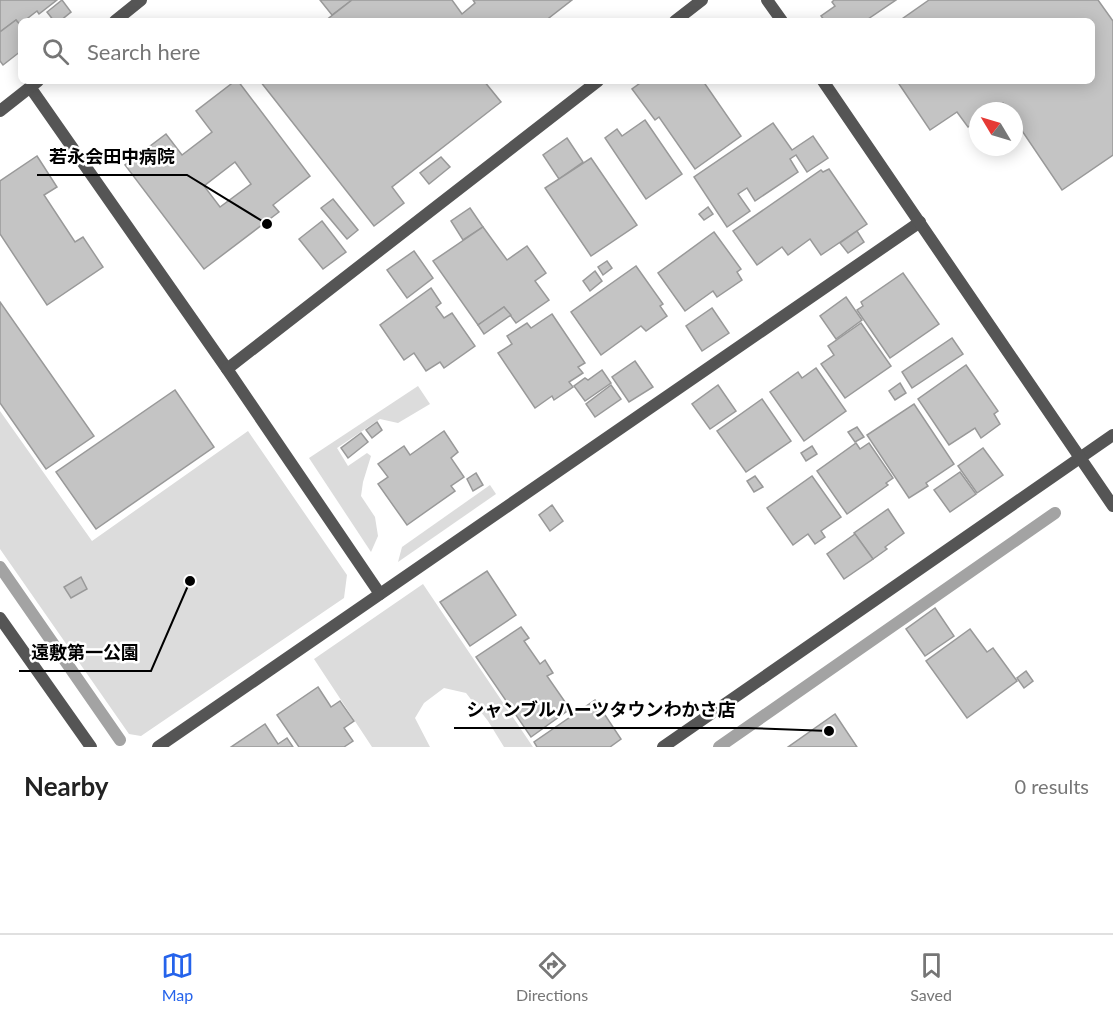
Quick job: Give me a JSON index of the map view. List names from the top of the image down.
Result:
{
  "places": ["若永会田中病院", "遠敷第一公園", "シャンブルハーツタウンわかさ店"],
  "north": "top left",
  "page": {
    "search": "Search here",
    "heading": ["Nearby", "0 results"],
    "nav": ["Map", "Directions", "Saved"]
  }
}
